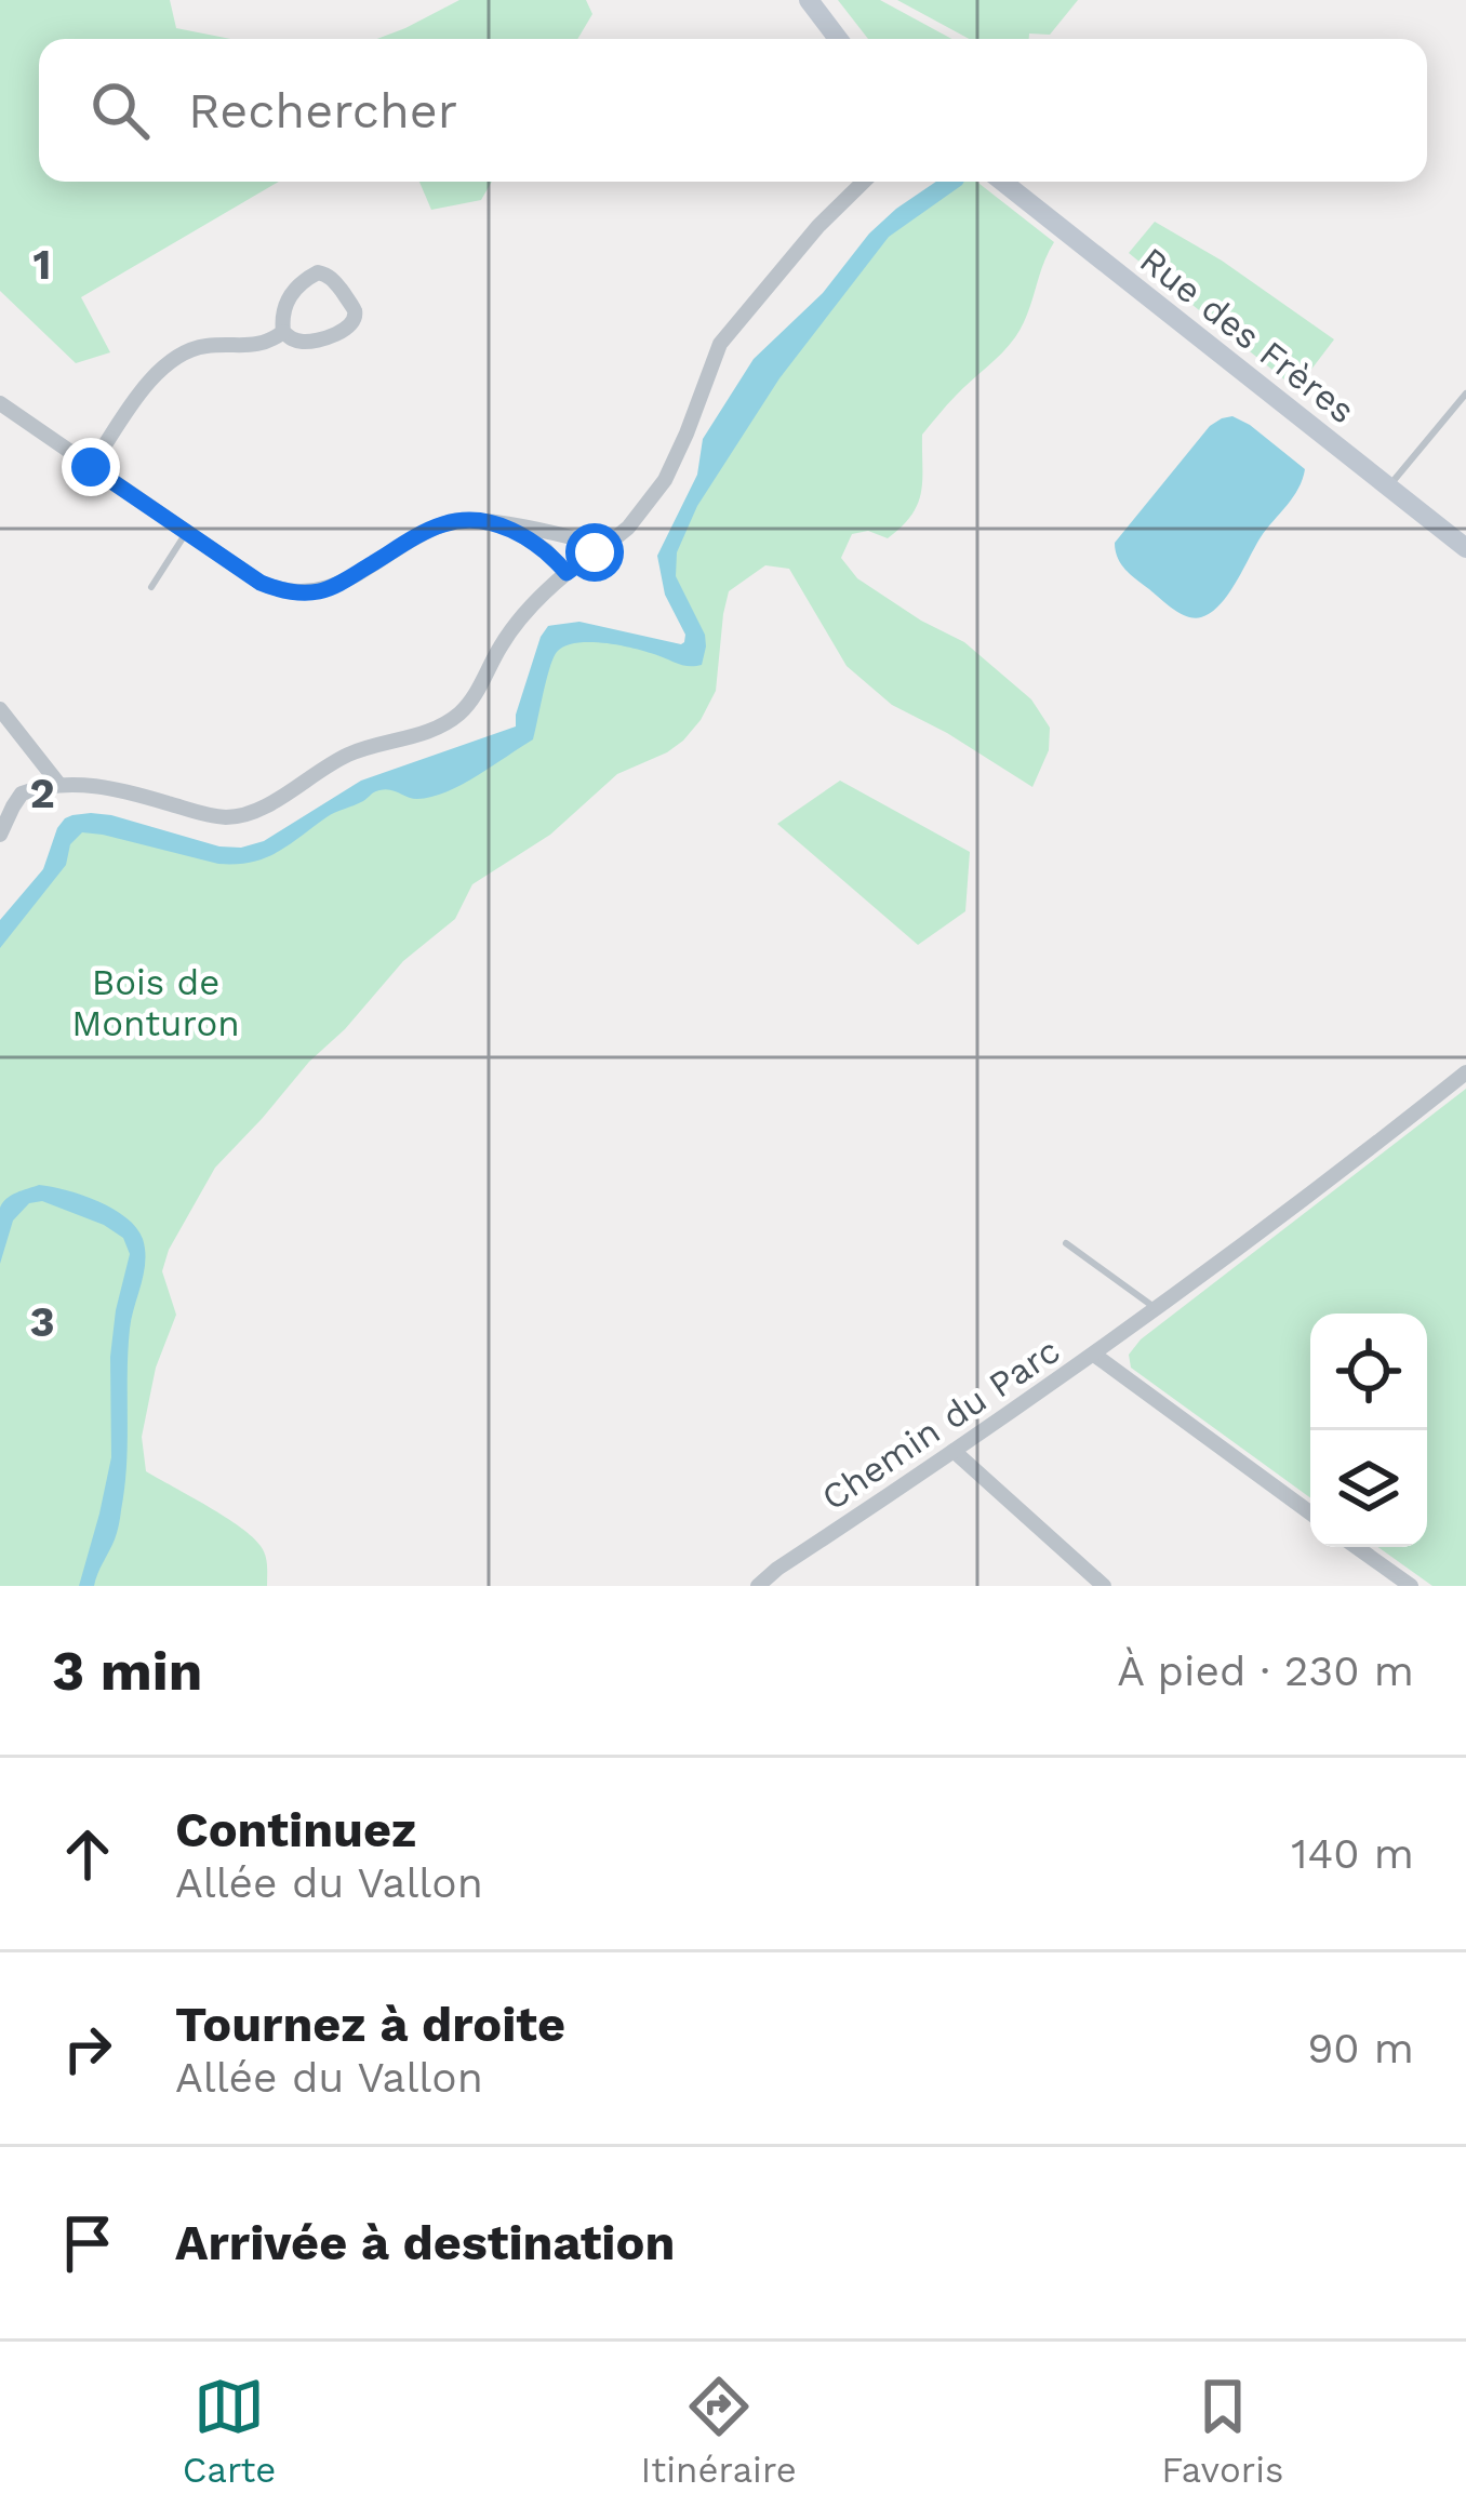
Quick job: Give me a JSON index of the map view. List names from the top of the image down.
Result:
{
  "streets": {
    "main road": ["Rue des Frères"],
    "street": ["Chemin du Parc"]
  },
  "parks": ["Bois de Monturon"],
  "page": {
    "search": "Rechercher",
    "heading": ["3 min", "À pied · 230 m"],
    "list": [
      ["Continuez", "Allée du Vallon", "140 m"],
      ["Tournez à droite", "Allée du Vallon", "90 m"],
      "Arrivée à destination"
    ],
    "nav": ["Carte", "Itinéraire", "Favoris"]
  },
  "grid": {
    "rows": ["1", "2", "3"]
  }
}
